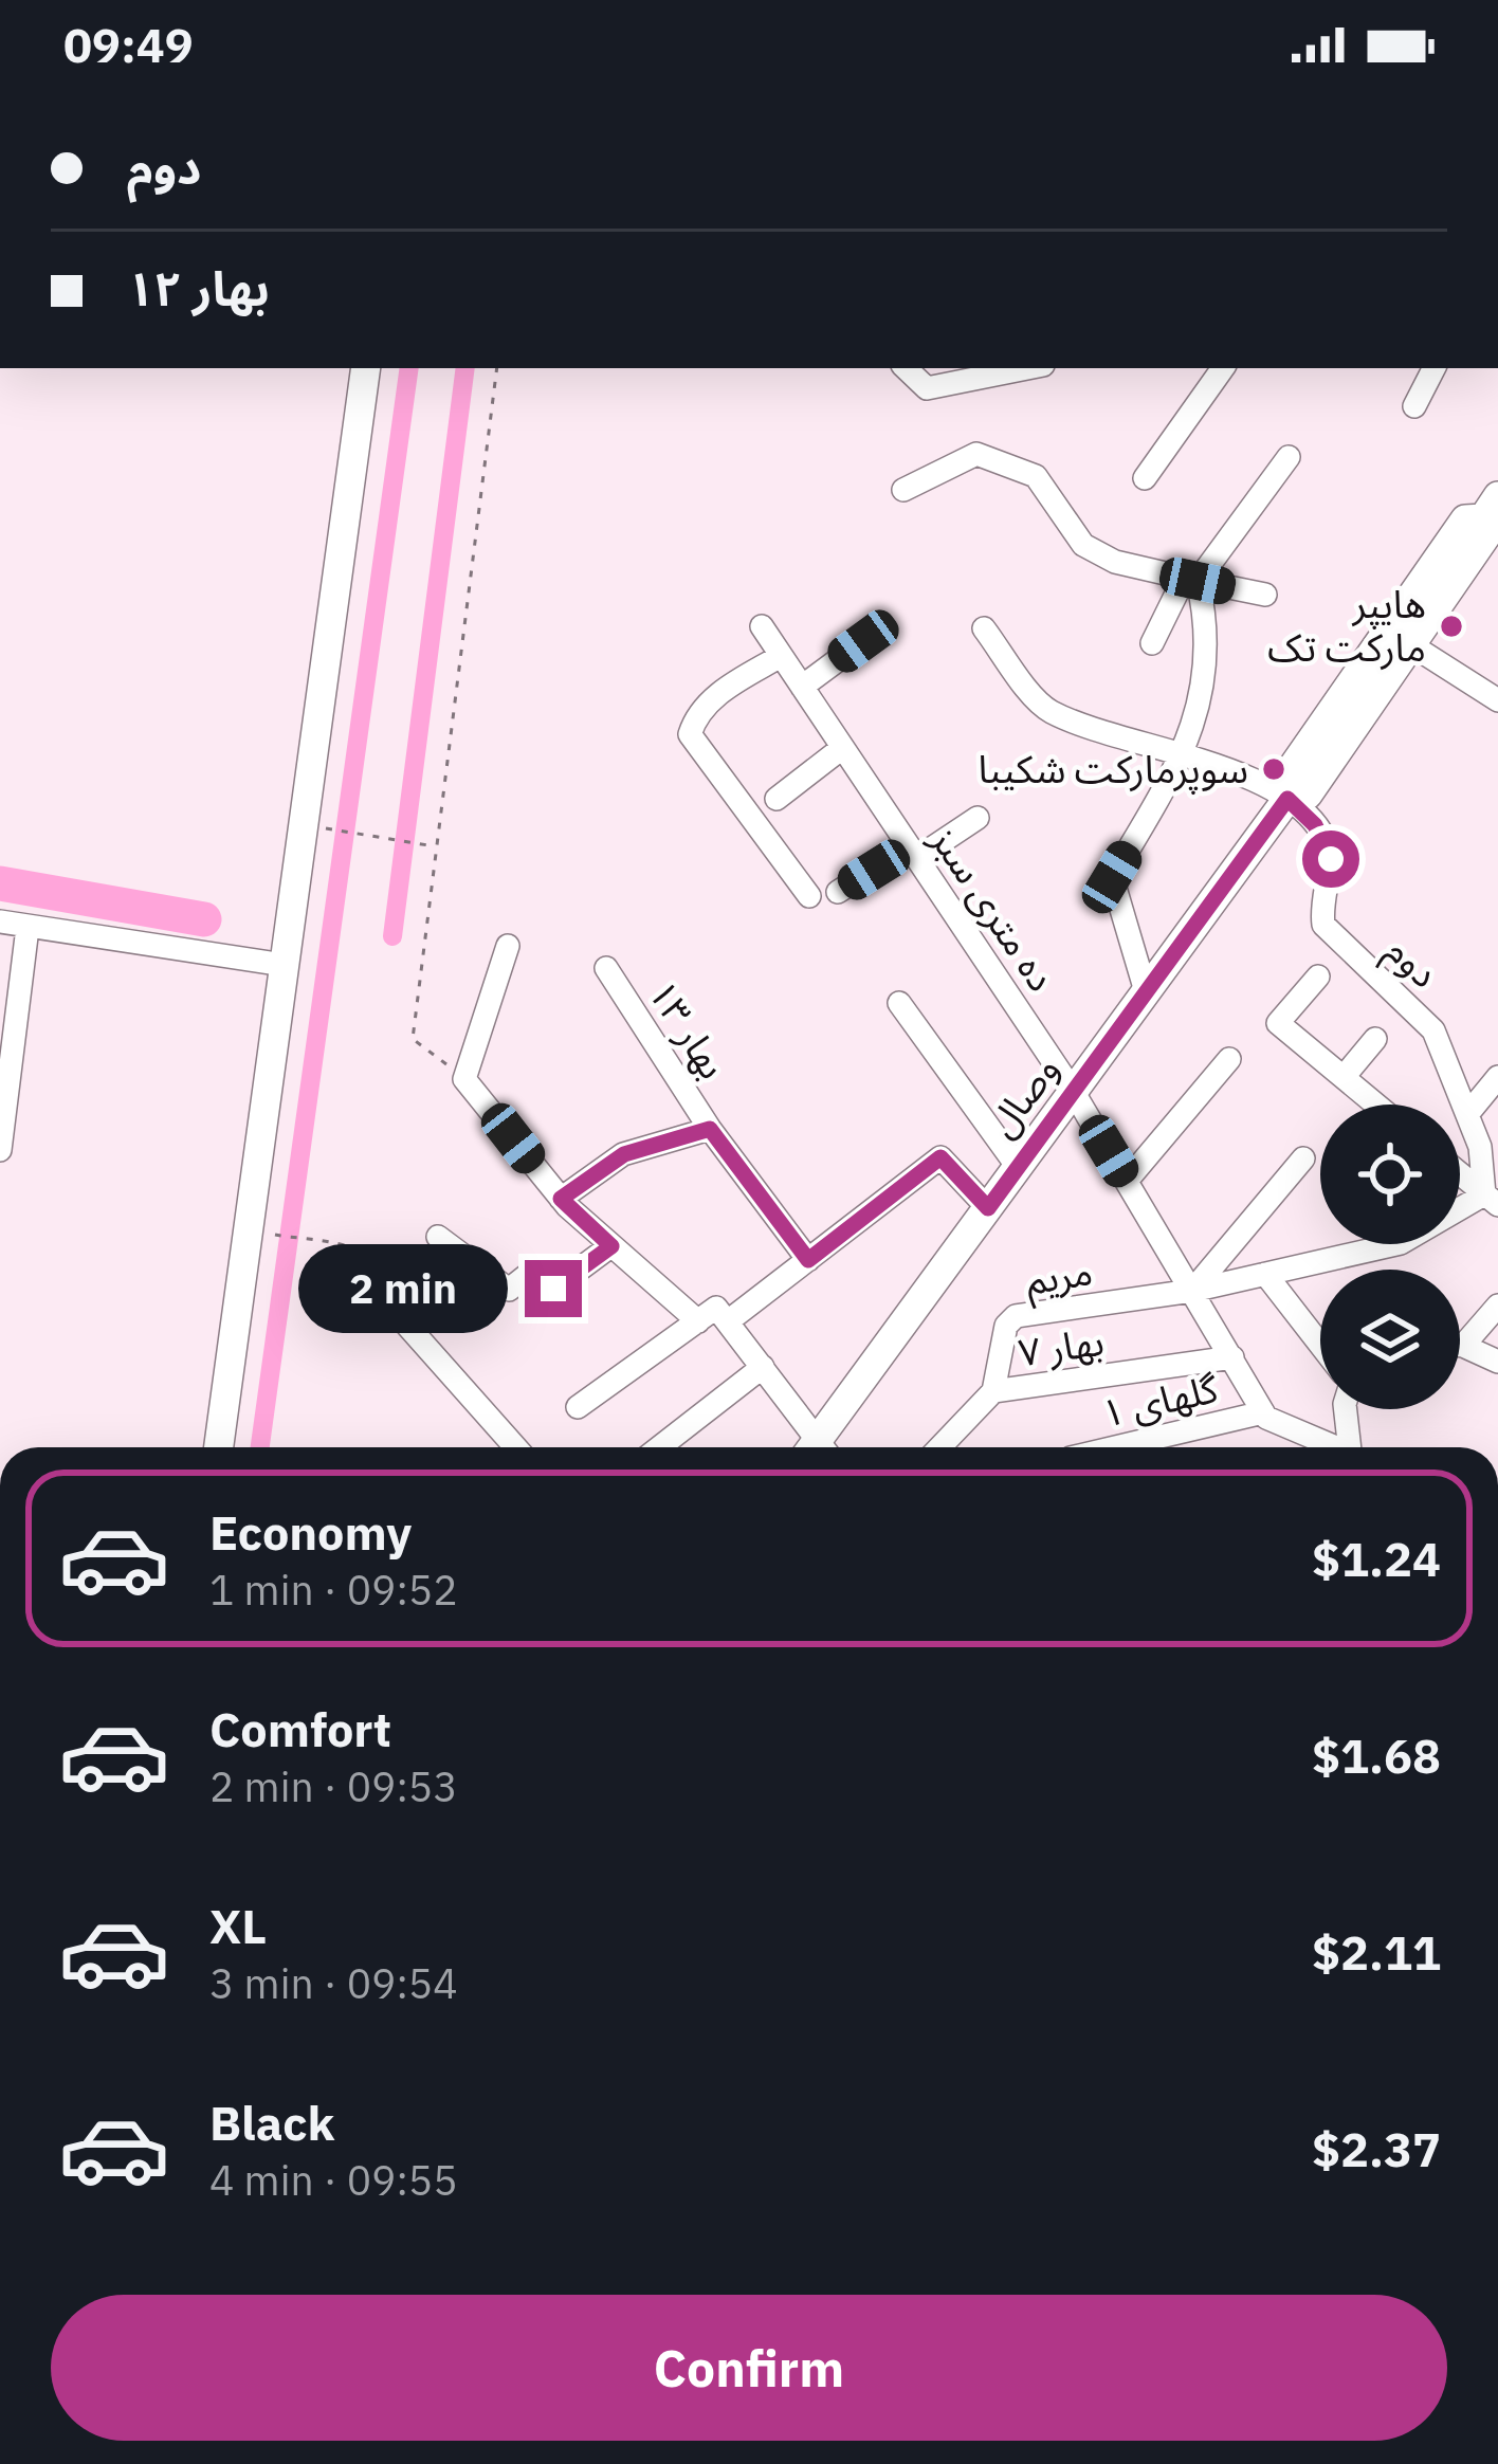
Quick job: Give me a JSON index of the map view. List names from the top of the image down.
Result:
{
  "streets": {
    "main road": ["وصال"],
    "street": [
      "ده متری سبز",
      "دوم",
      "بهار ۱۳",
      "مریم",
      "بهار ۷",
      "گلهای ۱"
    ]
  },
  "crossings": [
    ["ده متری سبز", "وصال"],
    ["ده متری سبز", "مریم"],
    ["ده متری سبز", "بهار ۷"],
    ["ده متری سبز", "گلهای ۱"],
    ["دوم", "وصال"],
    ["مریم", "بهار ۷"]
  ],
  "places": ["هایپر مارکت تک", "سوپرمارکت شکیبا"],
  "page": {
    "status": "09:49",
    "banner": ["دوم", "بهار ۱۲"],
    "bubble": "2 min",
    "list": [
      {
        "name": "Economy",
        "note": "1 min · 09:52",
        "value": "$1.24"
      },
      {
        "name": "Comfort",
        "note": "2 min · 09:53",
        "value": "$1.68"
      },
      {
        "name": "XL",
        "note": "3 min · 09:54",
        "value": "$2.11"
      },
      {
        "name": "Black",
        "note": "4 min · 09:55",
        "value": "$2.37"
      }
    ],
    "buttons": "Confirm"
  }
}
